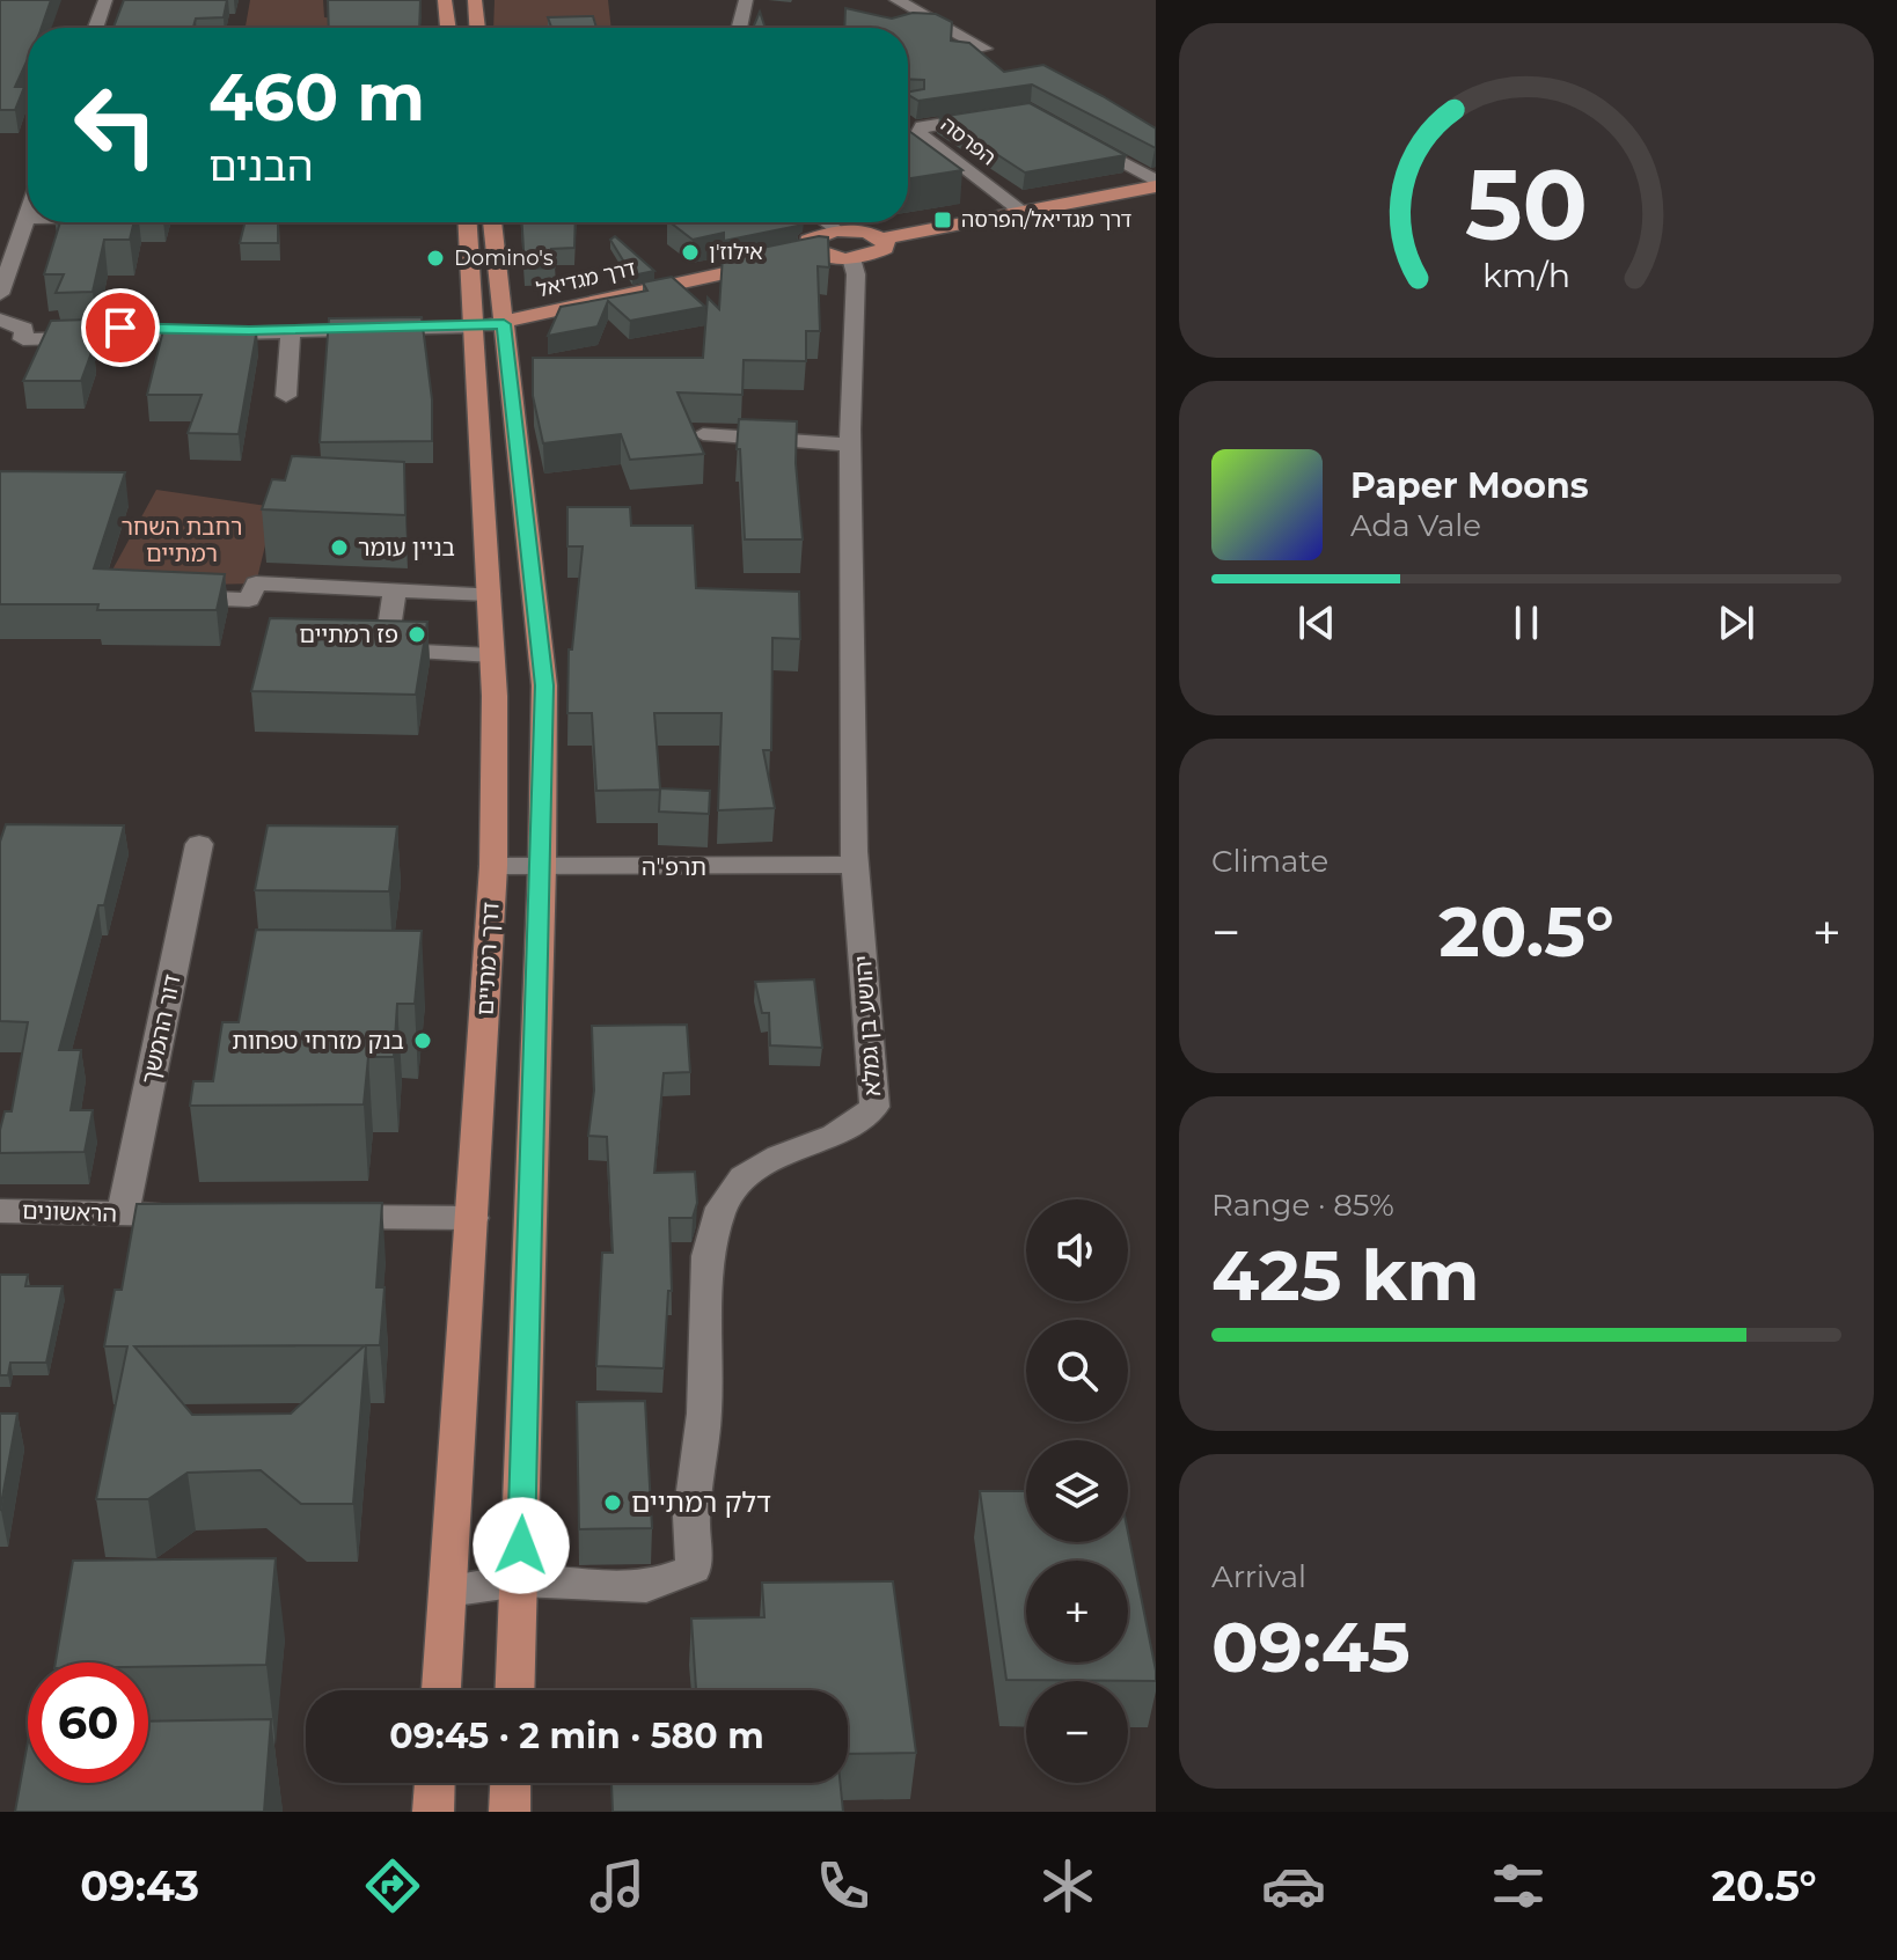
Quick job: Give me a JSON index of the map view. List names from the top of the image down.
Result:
{
  "streets": {
    "main road": ["דרך מגדיאל", "דרך רמתיים"],
    "street": [
      "הפרסה",
      "תרפ\"ה",
      "יהושע בן גמלא",
      "דור ההמשך",
      "הראשונים"
    ]
  },
  "crossings": [
    ["דרך מגדיאל", "דרך רמתיים"],
    ["דרך מגדיאל", "יהושע בן גמלא"],
    ["תרפ\"ה", "דרך רמתיים"],
    ["תרפ\"ה", "יהושע בן גמלא"],
    ["דרך רמתיים", "יהושע בן גמלא"],
    ["דור ההמשך", "הראשונים"]
  ],
  "parks": ["רחבת השחר רמתיים"],
  "places": {
    "transit": ["דרך מגדיאל/הפרסה"],
    "other": [
      "אילוז'ן",
      "Domino's",
      "בניין עומר",
      "פז רמתיים",
      "בנק מזרחי טפחות",
      "דלק רמתיים"
    ]
  },
  "page": {
    "turn": ["460 m", "הבנים"],
    "song": ["Paper Moons", "Ada Vale"],
    "tile": [
      "Climate",
      ["Range · 85%", "425 km"],
      ["Arrival", "09:45"]
    ],
    "heat": ["−", "20.5°", "+"],
    "map_buttons": ["+", "−"],
    "limit": "60",
    "trip": "09:45 · 2 min · 580 m",
    "tabs": ["09:43", "20.5°"],
    "gauge": ["50", "km/h"]
  }
}
